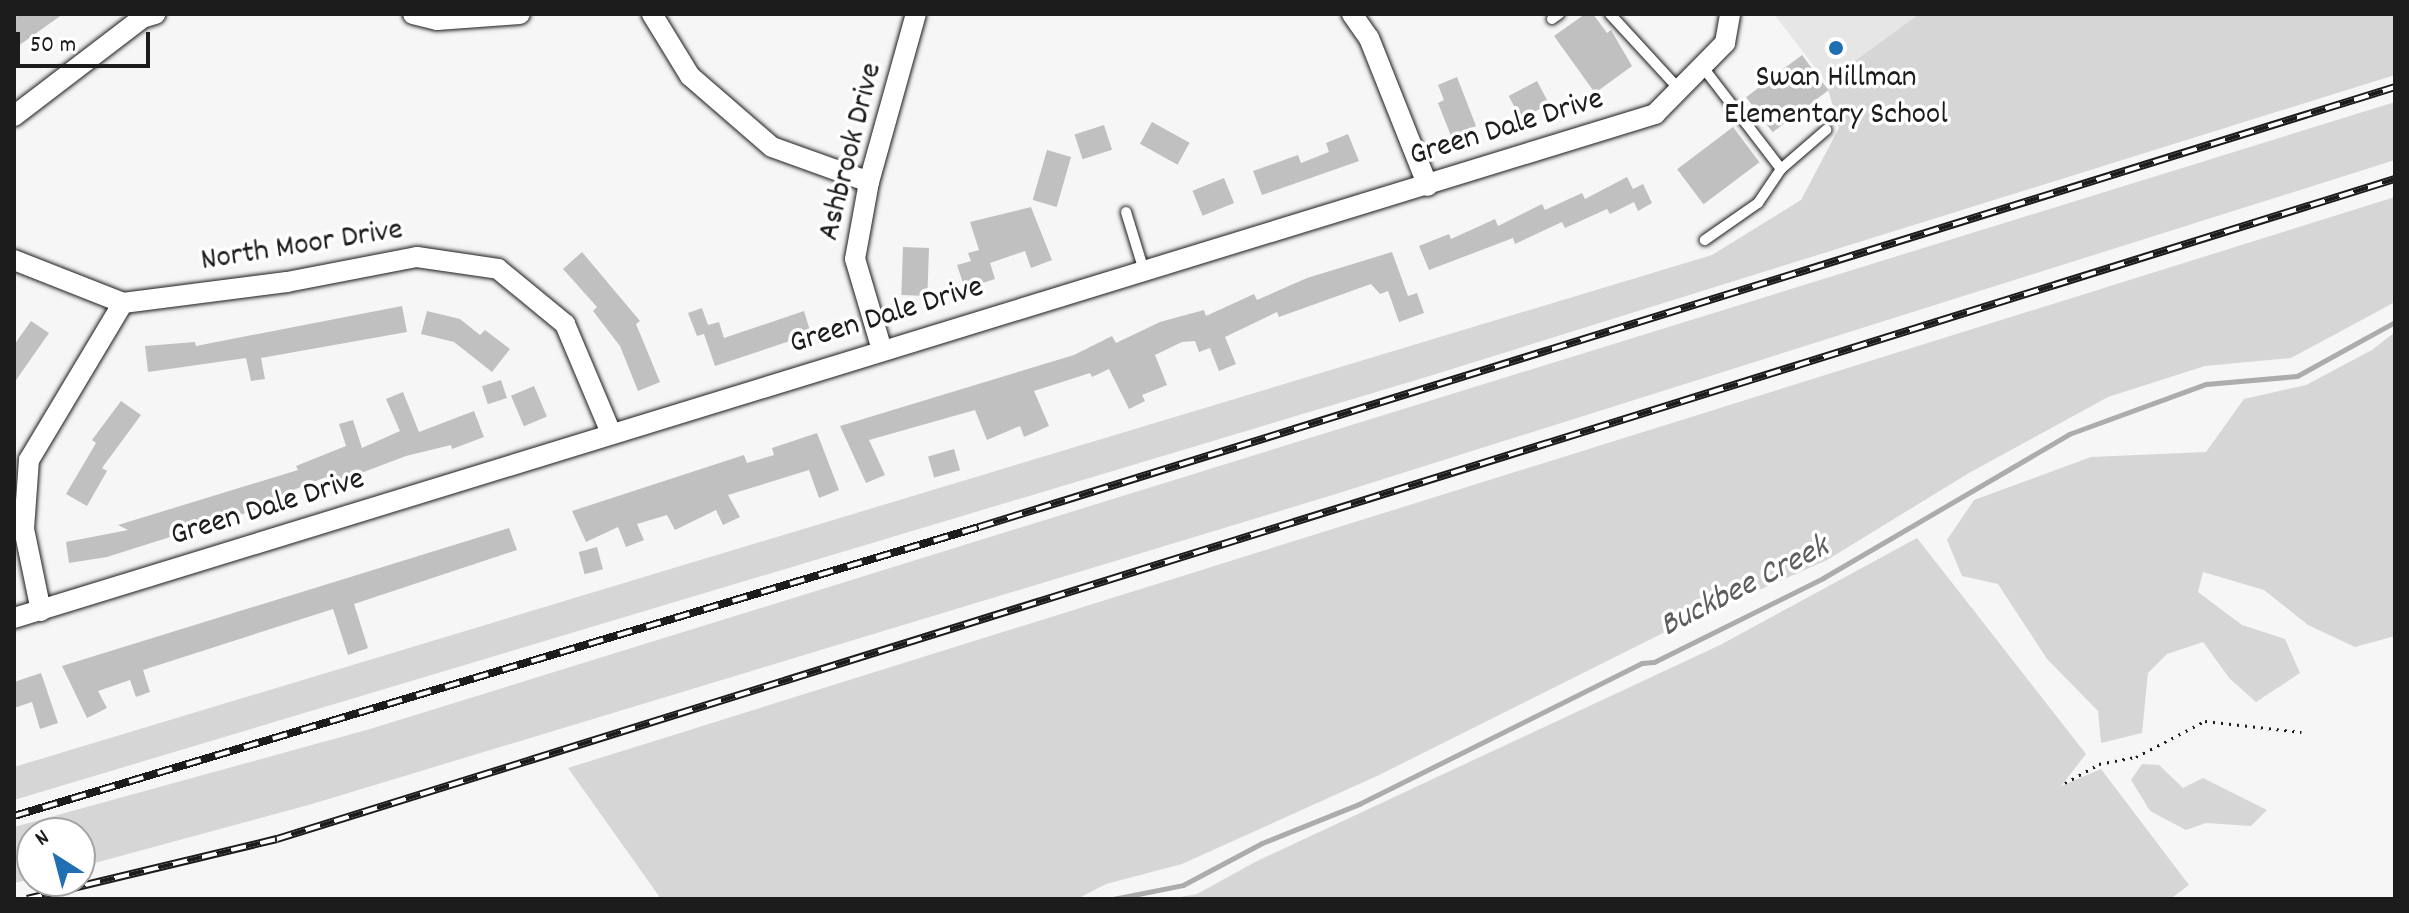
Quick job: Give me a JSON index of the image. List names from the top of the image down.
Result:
{
  "streets": {
    "street": ["Green Dale Drive", "Ashbrook Drive", "North Moor Drive"]
  },
  "crossings": [
    ["Green Dale Drive", "Ashbrook Drive"],
    ["Green Dale Drive", "North Moor Drive"]
  ],
  "water": ["Buckbee Creek"],
  "places": ["Swan Hillman Elementary School"],
  "scale_bar": "50 m",
  "north": "top left"
}
